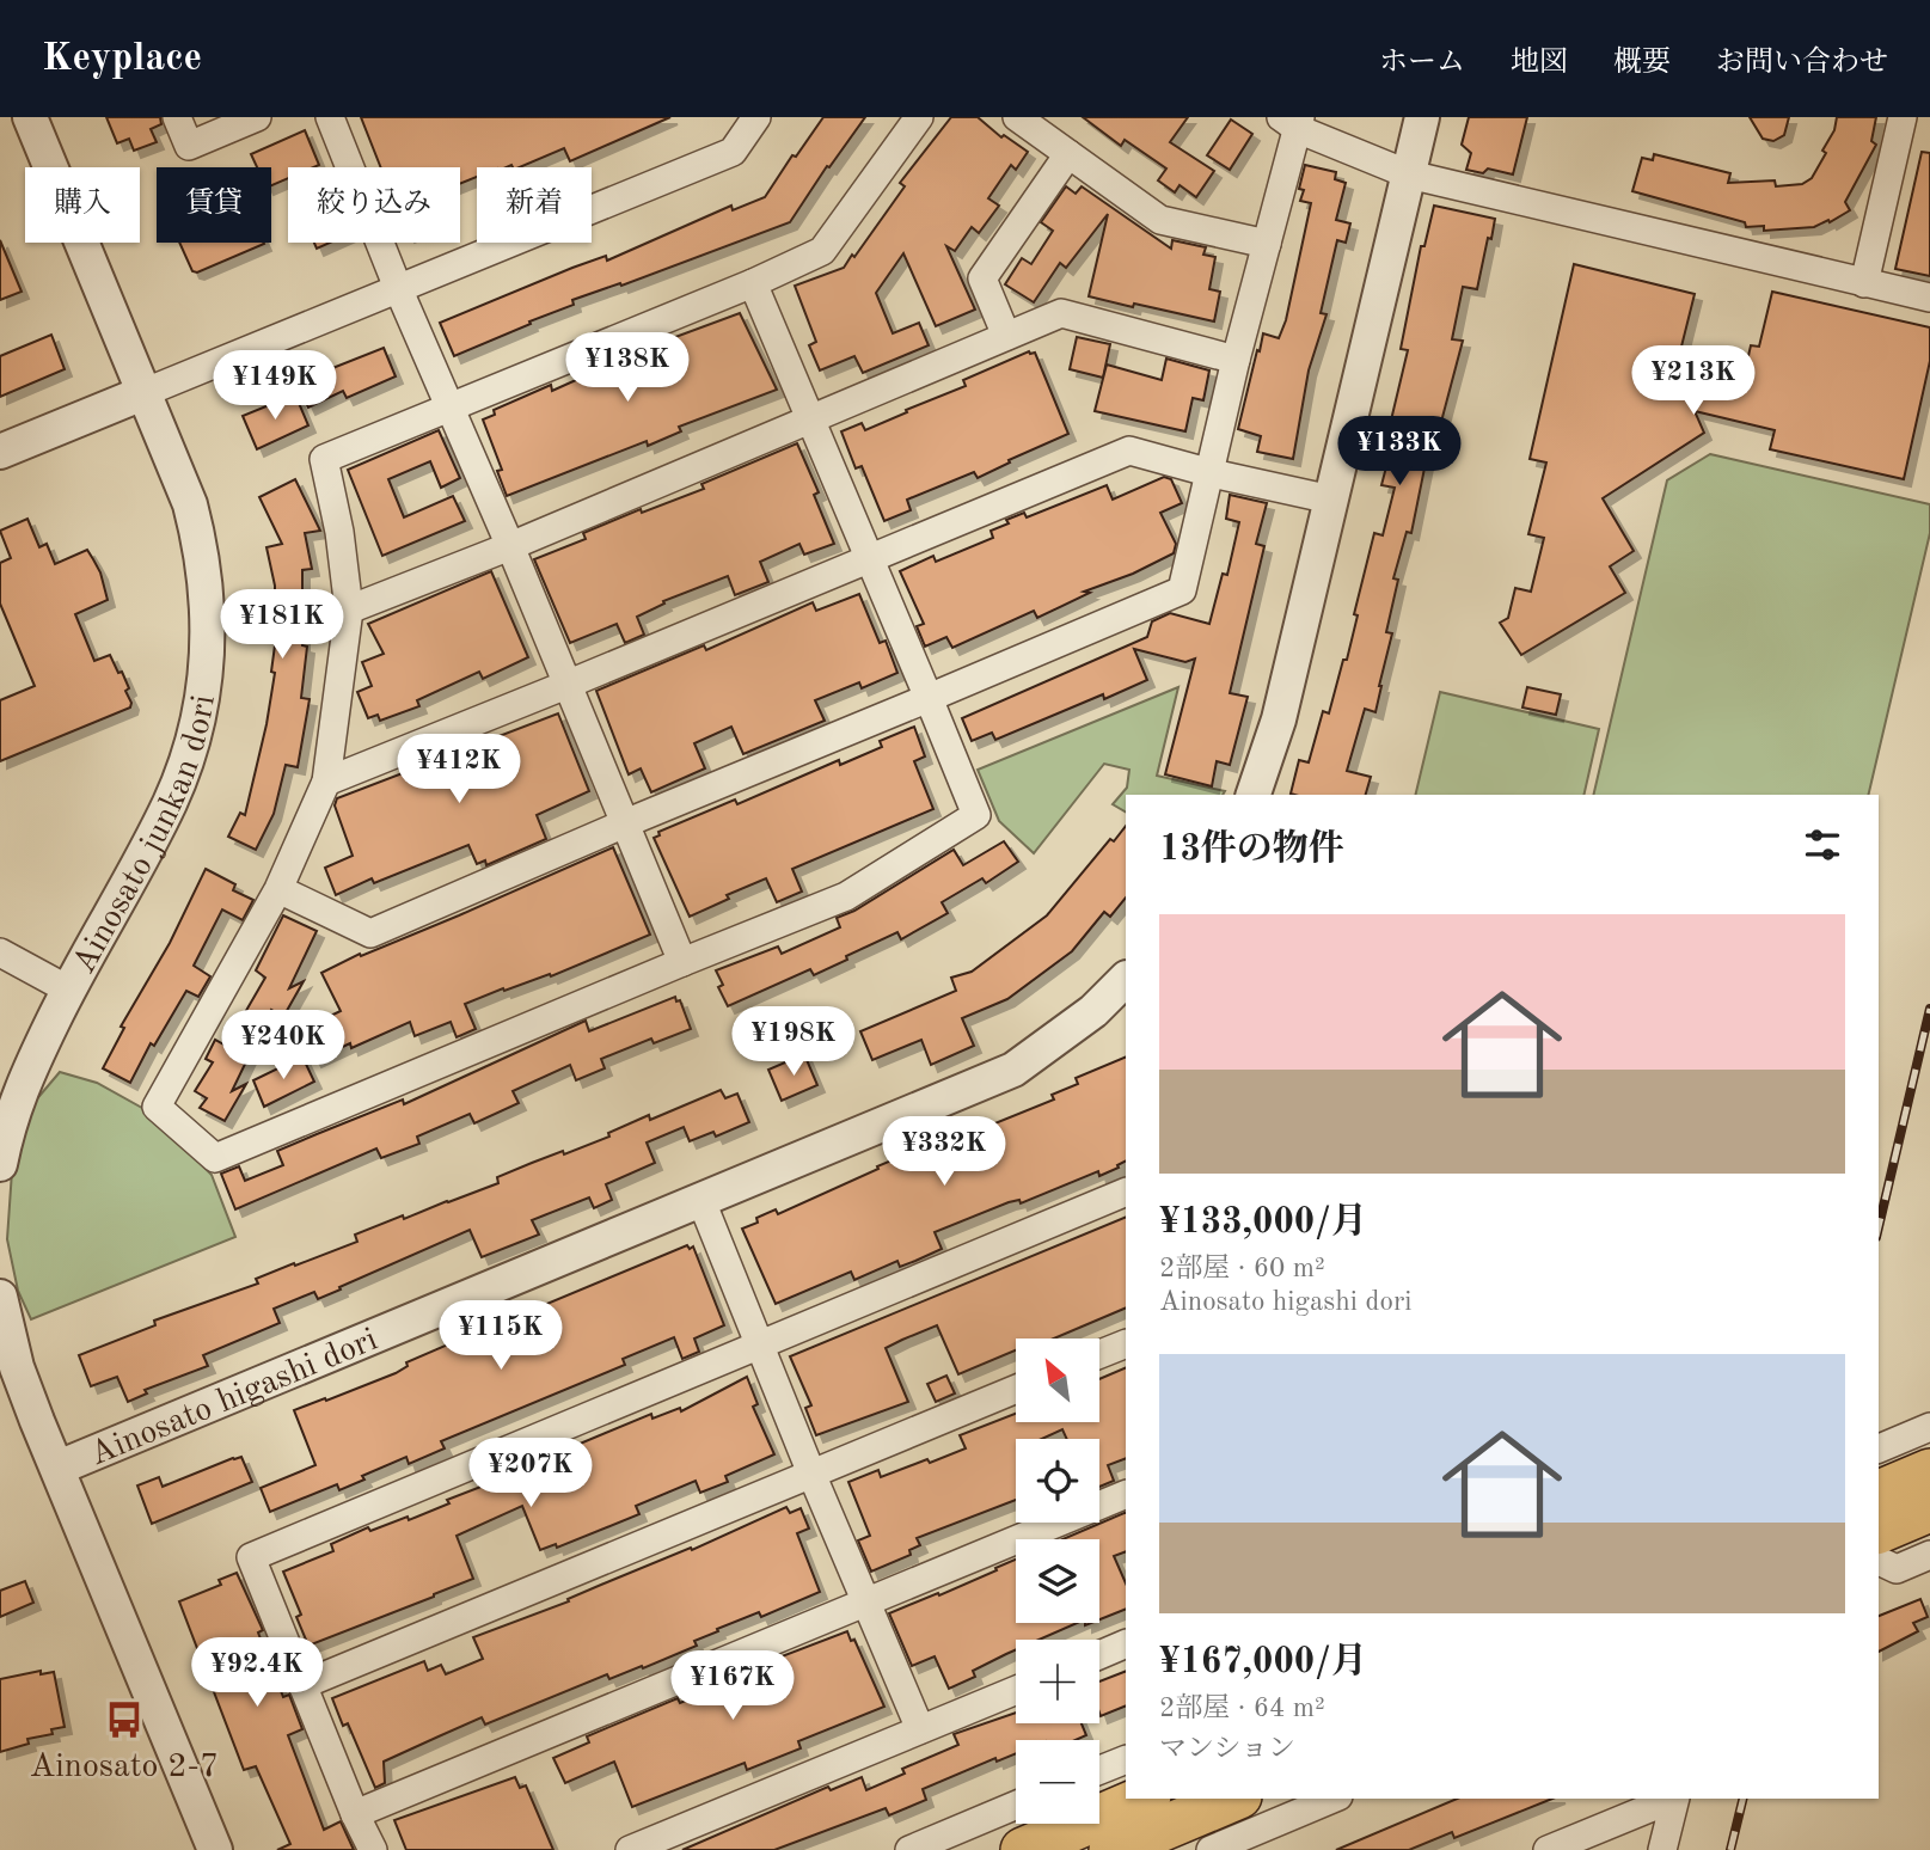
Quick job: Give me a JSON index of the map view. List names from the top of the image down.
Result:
{
  "streets": {
    "street": ["Ainosato junkan dori", "Ainosato higashi dori"]
  },
  "places": {
    "bus stop": ["Ainosato 2-7"]
  },
  "north": "top left",
  "page": {
    "header": "Keyplace",
    "nav": [
      "ホーム",
      "地図",
      "概要",
      "お問い合わせ"
    ],
    "chip": [
      "購入",
      "賃貸",
      "絞り込み",
      "新着"
    ],
    "price": [
      "¥138K",
      "¥213K",
      "¥149K",
      "¥133K",
      "¥181K",
      "¥412K",
      "¥198K",
      "¥240K",
      "¥332K",
      "¥115K",
      "¥207K",
      "¥92.4K",
      "¥167K"
    ],
    "heading": "13件の物件",
    "list": [
      {
        "name": "¥133,000/月",
        "note": "2部屋 · 60 m² · Ainosato higashi dori"
      },
      {
        "name": "¥167,000/月",
        "note": "2部屋 · 64 m² · マンション"
      }
    ],
    "map_buttons": ["+", "−"]
  }
}
